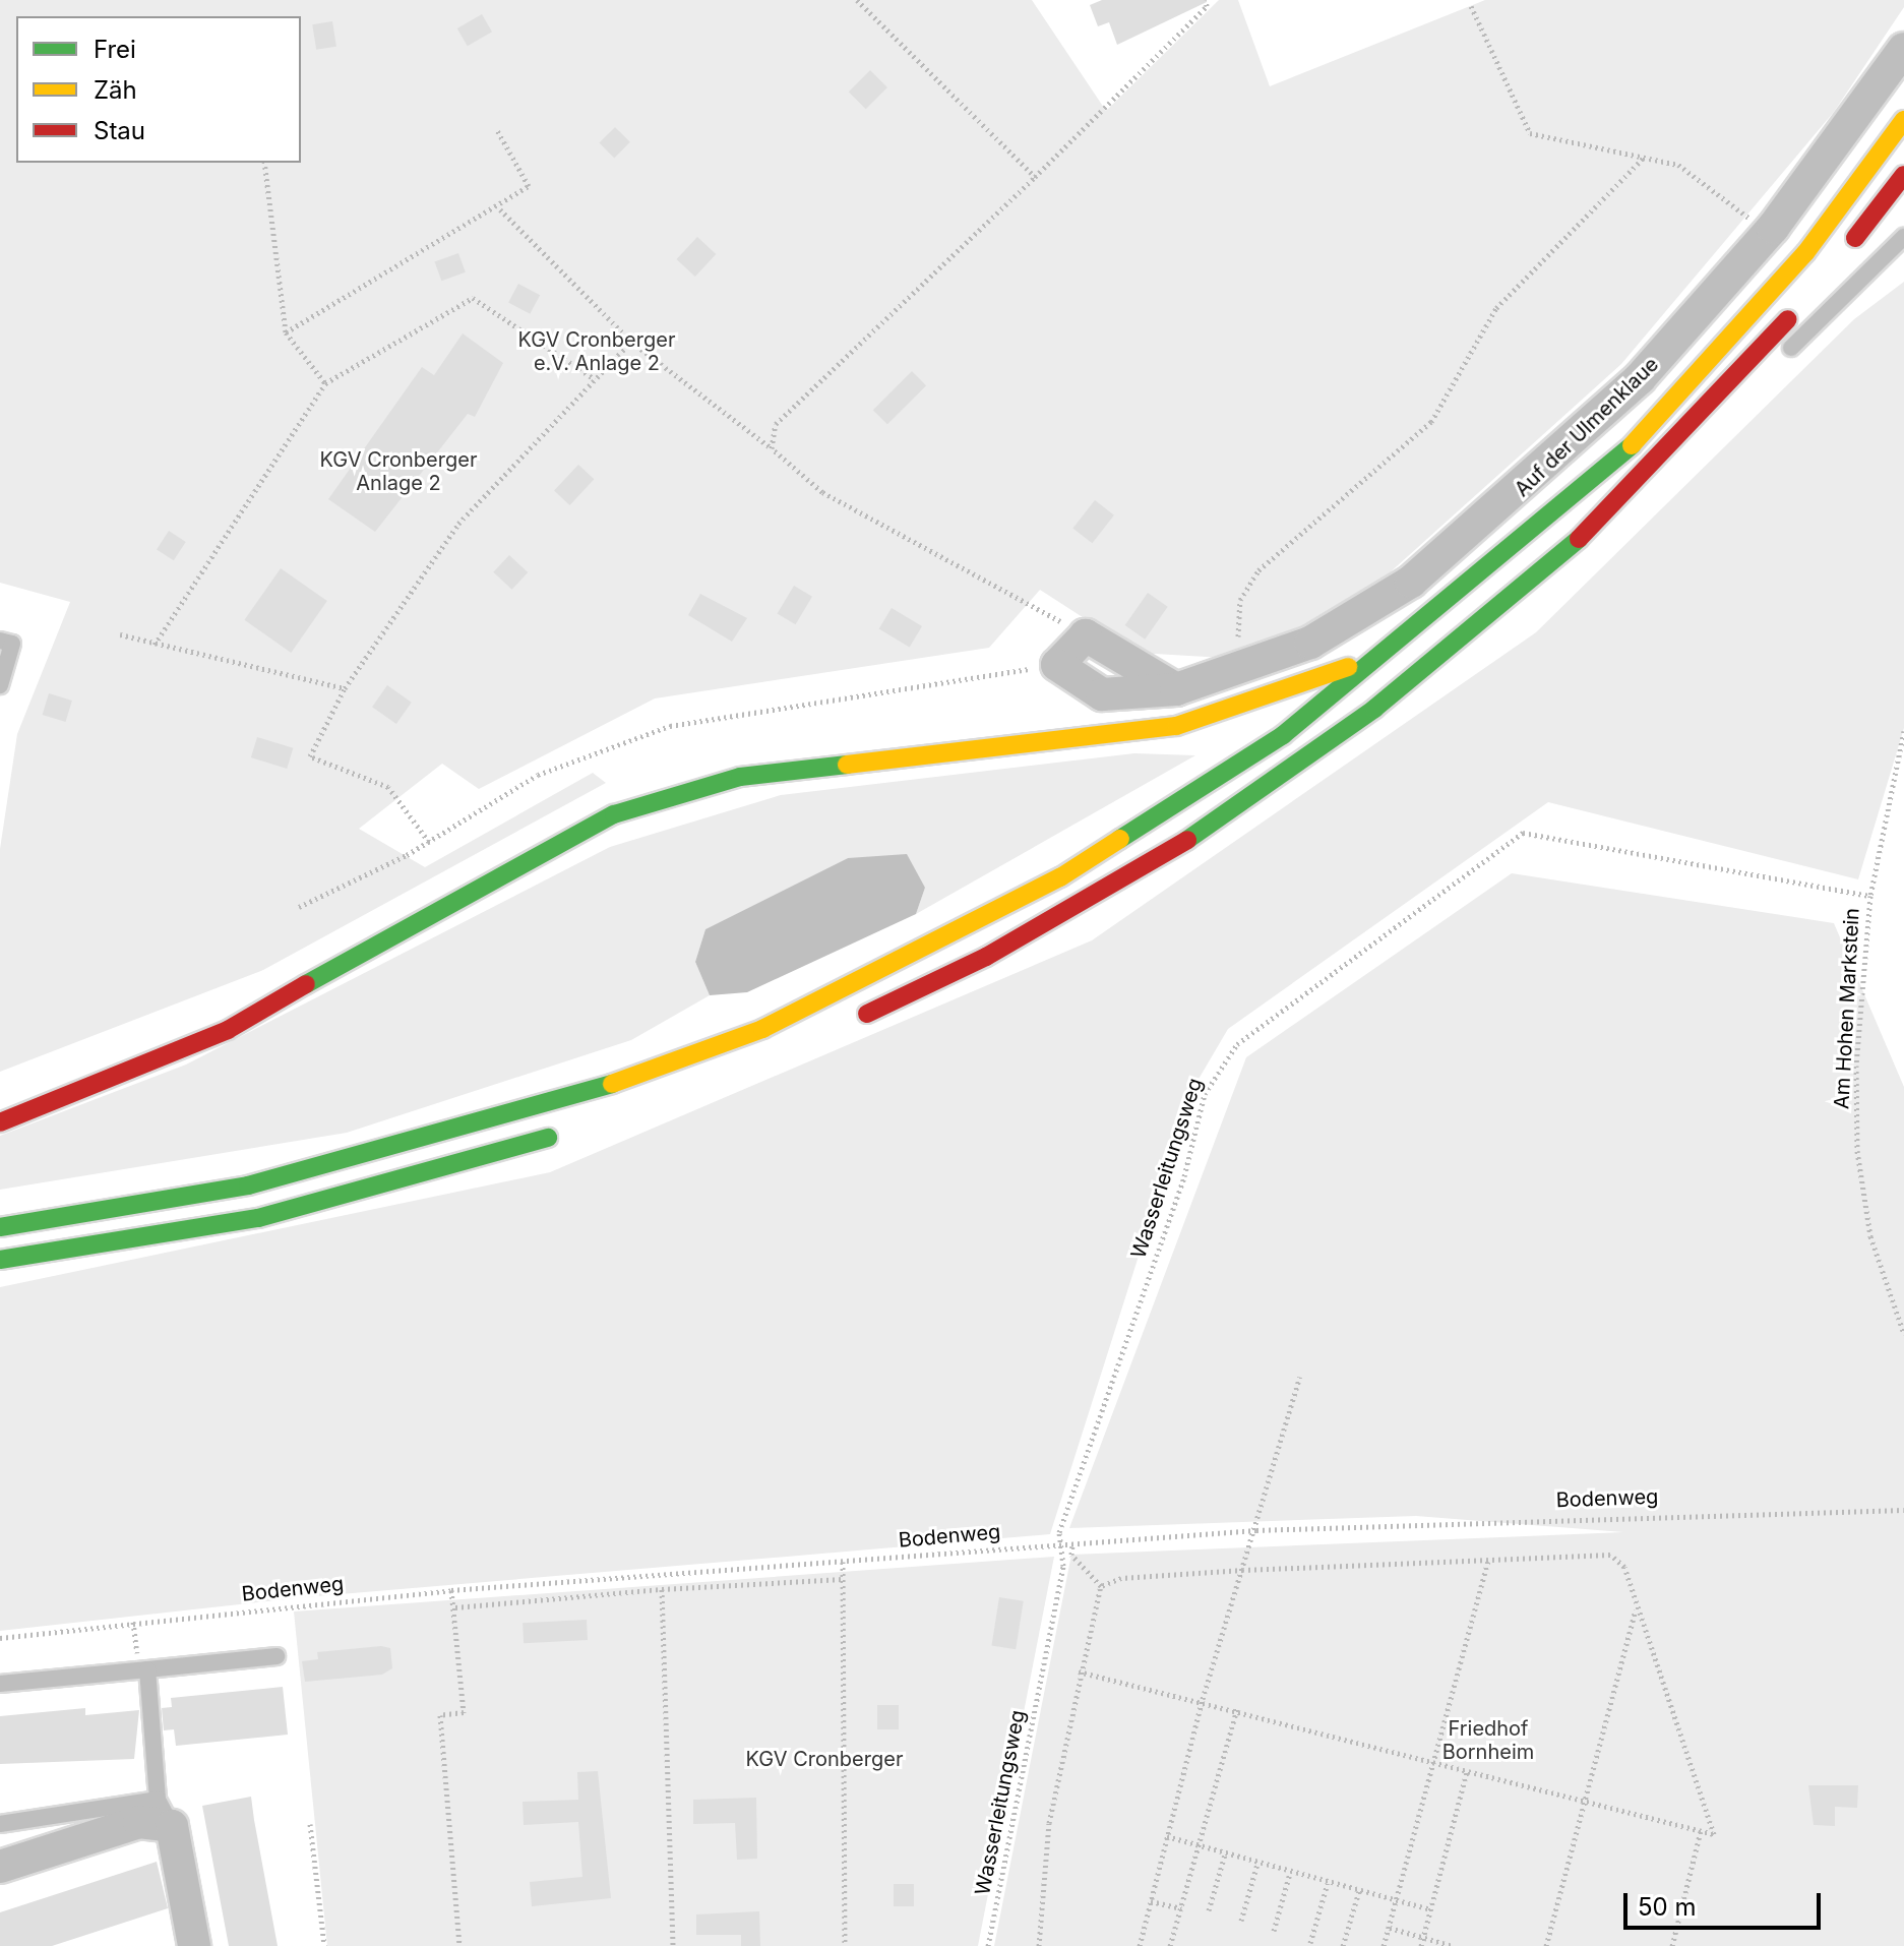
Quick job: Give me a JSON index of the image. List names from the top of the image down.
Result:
{
  "streets": {
    "street": ["Auf der Ulmenklaue"],
    "path": ["Am Hohen Markstein", "Wasserleitungsweg", "Bodenweg"]
  },
  "crossings": [
    ["Am Hohen Markstein", "Wasserleitungsweg"],
    ["Wasserleitungsweg", "Bodenweg"]
  ],
  "parks": [
    "KGV Cronberger e.V. Anlage 2",
    "KGV Cronberger Anlage 2",
    "Friedhof Bornheim",
    "KGV Cronberger"
  ],
  "legend": ["Frei", "Zäh", "Stau"],
  "scale_bar": "50 m"
}
